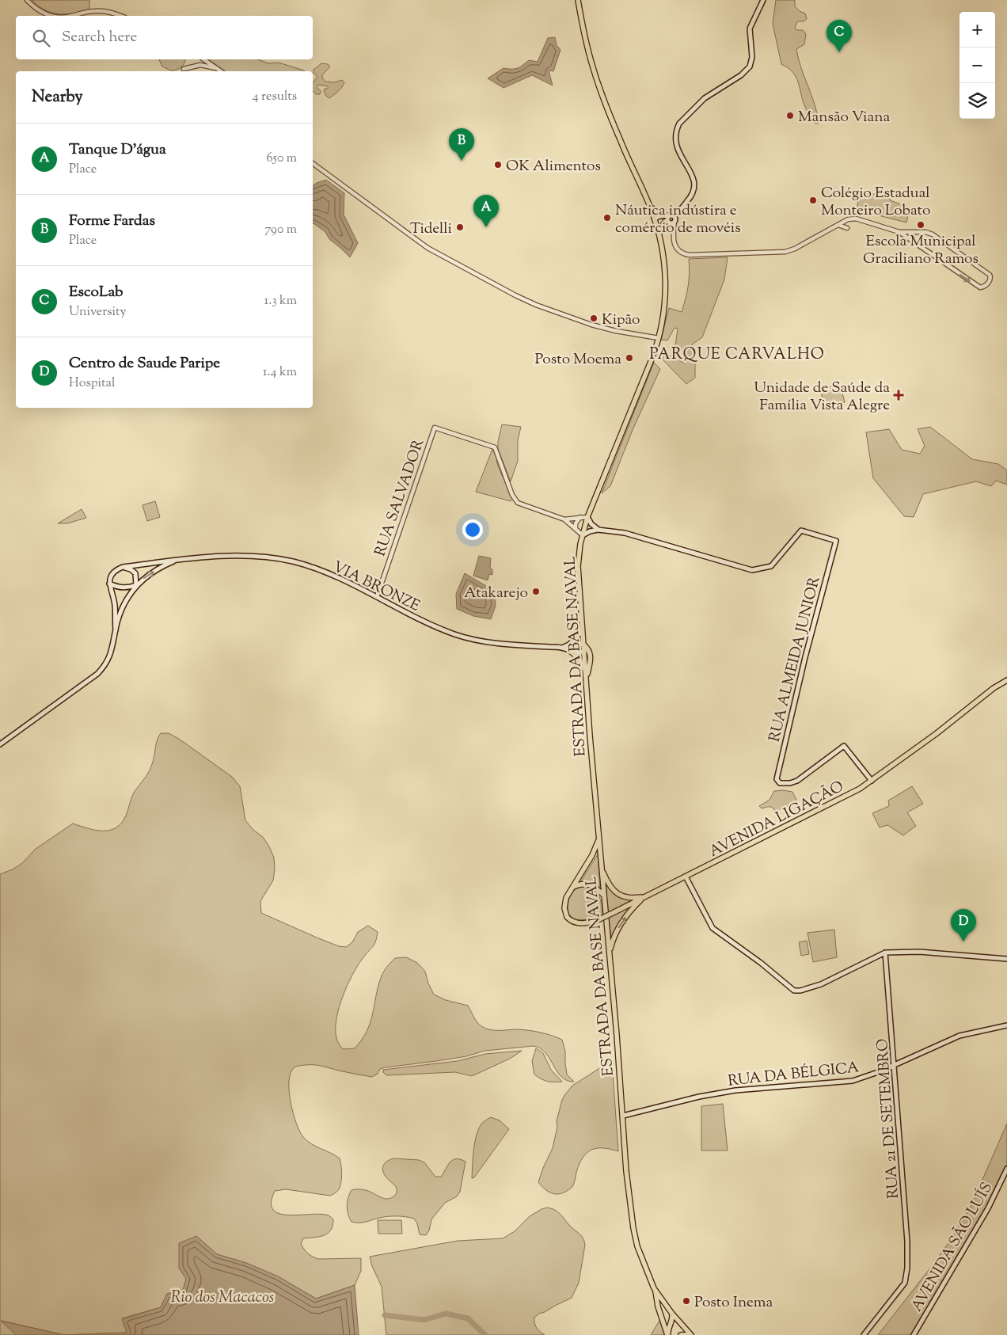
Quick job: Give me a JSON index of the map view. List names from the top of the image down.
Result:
{
  "streets": {
    "main road": [
      "VIA BRONZE",
      "ESTRADA DA BASE NAVAL",
      "RUA ALMEIDA JUNIOR",
      "AVENIDA LIGAÇÃO",
      "RUA DA BÉLGICA",
      "RUA 21 DE SETEMBRO",
      "AVENIDA SÃO LUÍS"
    ],
    "street": ["RUA SALVADOR"]
  },
  "crossings": [
    ["RUA SALVADOR", "VIA BRONZE"],
    ["VIA BRONZE", "ESTRADA DA BASE NAVAL"],
    ["ESTRADA DA BASE NAVAL", "AVENIDA LIGAÇÃO"],
    ["ESTRADA DA BASE NAVAL", "RUA DA BÉLGICA"],
    ["RUA ALMEIDA JUNIOR", "AVENIDA LIGAÇÃO"],
    ["RUA DA BÉLGICA", "RUA 21 DE SETEMBRO"]
  ],
  "districts": ["PARQUE CARVALHO"],
  "water": ["Rio dos Macacos"],
  "places": {
    "other": [
      "Mansão Viana",
      "OK Alimentos",
      "Colégio Estadual Monteiro Lobato",
      "Náutica indústira e comércio de movéis",
      "Escola Municipal Graciliano Ramos",
      "Tidelli",
      "Kipão",
      "Posto Moema",
      "Atakarejo",
      "Posto Inema"
    ],
    "health": ["Unidade de Saúde da Família Vista Alegre"]
  },
  "page": {
    "map_buttons": ["+", "−"],
    "search": "Search here",
    "pins": [
      "C",
      "B",
      "A",
      "D"
    ],
    "heading": ["Nearby", "4 results"],
    "list": [
      {
        "mark": "A",
        "name": "Tanque D'água",
        "note": "Place",
        "value": "650 m"
      },
      {
        "mark": "B",
        "name": "Forme Fardas",
        "note": "Place",
        "value": "790 m"
      },
      {
        "mark": "C",
        "name": "EscoLab",
        "note": "University",
        "value": "1.3 km"
      },
      {
        "mark": "D",
        "name": "Centro de Saude Paripe",
        "note": "Hospital",
        "value": "1.4 km"
      }
    ]
  }
}
